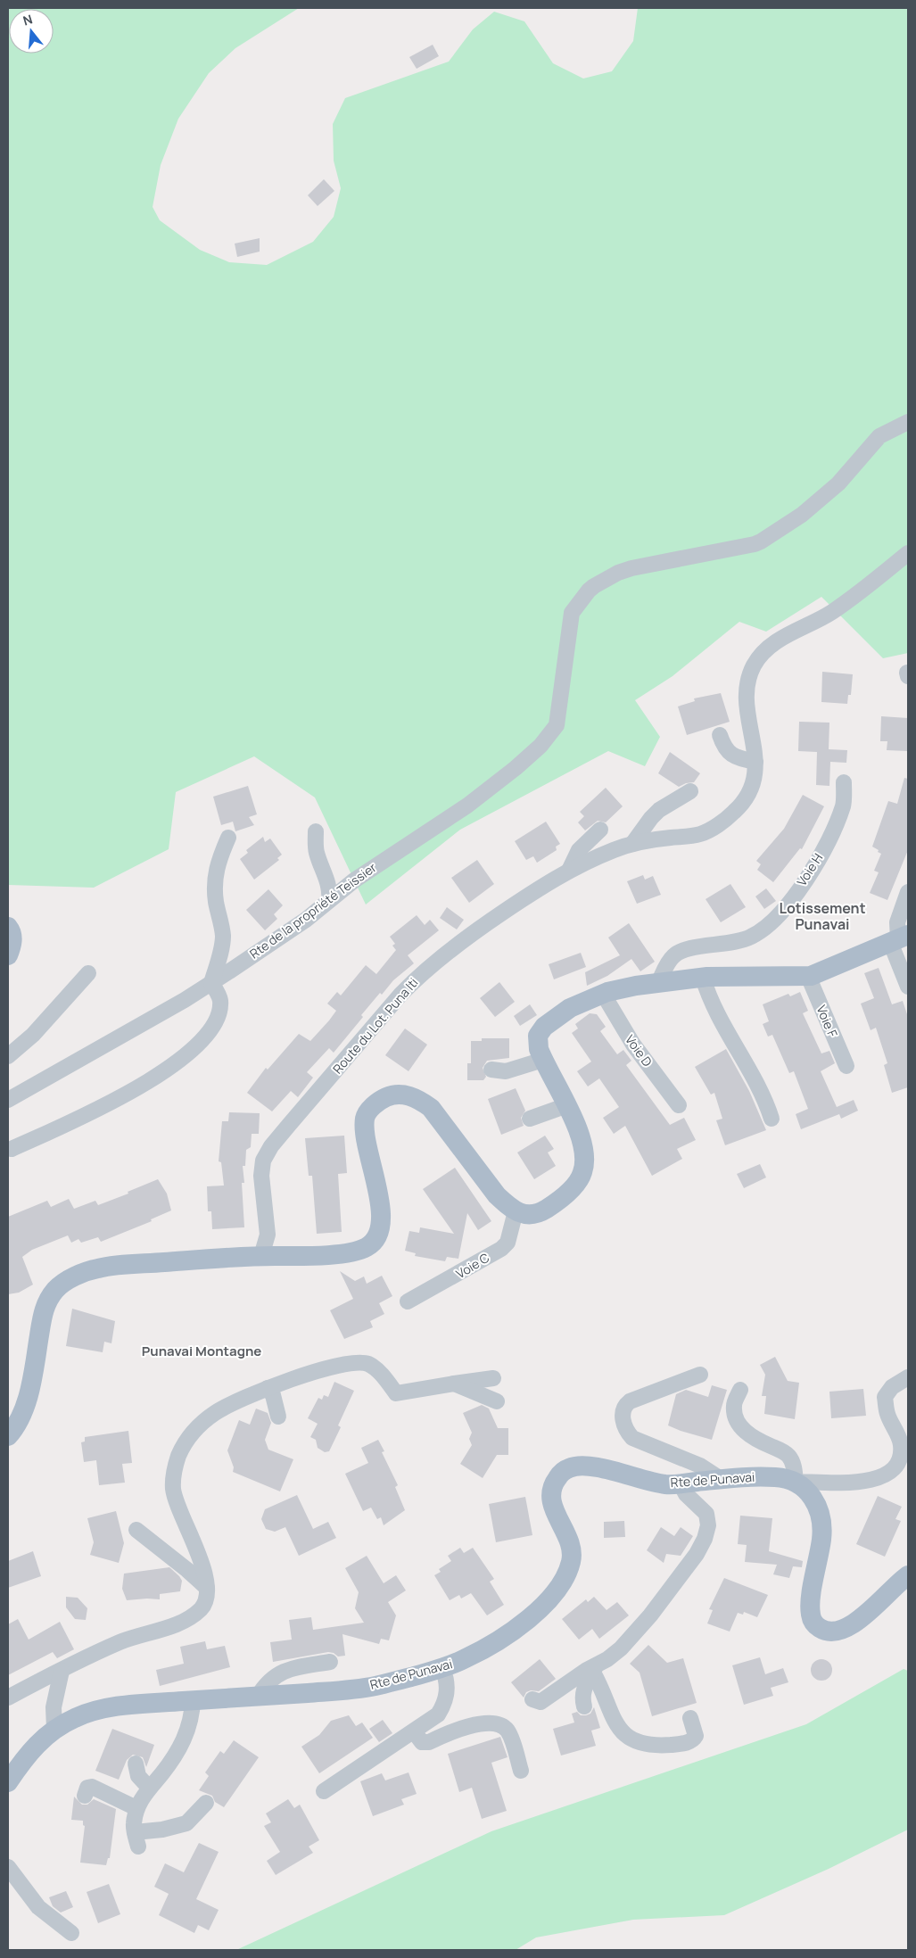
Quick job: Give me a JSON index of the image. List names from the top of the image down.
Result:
{
  "streets": {
    "main road": ["Rte de Punavai"],
    "street": [
      "Voie H",
      "Rte de la propriété Teissier",
      "Voie F",
      "Route du Lot. Puna Iti",
      "Voie D",
      "Voie C"
    ]
  },
  "districts": ["Lotissement Punavai", "Punavai Montagne"],
  "north": "top"
}
